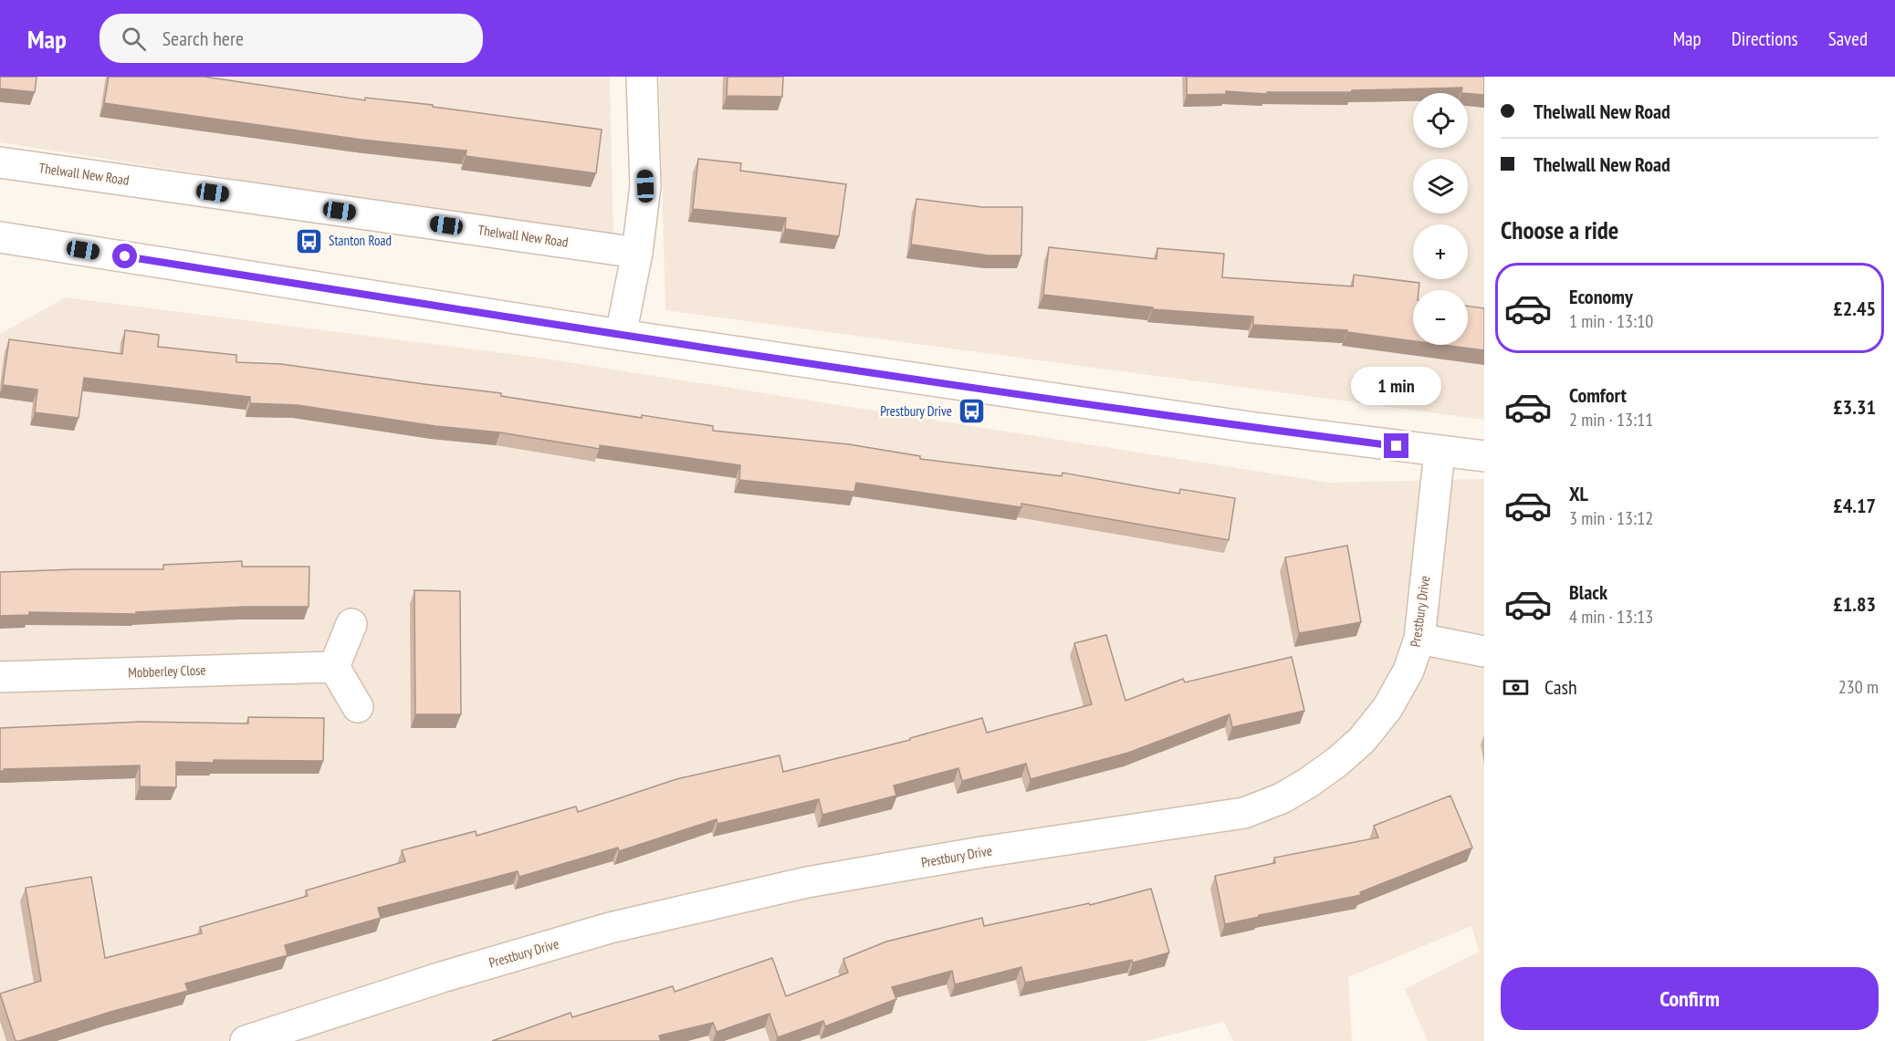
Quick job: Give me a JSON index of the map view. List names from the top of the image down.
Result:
{
  "streets": {
    "street": ["Thelwall New Road", "Prestbury Drive", "Mobberley Close"]
  },
  "places": {
    "bus stop": ["Stanton Road", "Prestbury Drive"]
  },
  "page": {
    "header": "Map",
    "search": "Search here",
    "nav": ["Map", "Directions", "Saved"],
    "banner": ["Thelwall New Road", "Thelwall New Road"],
    "map_buttons": ["+", "−"],
    "heading": "Choose a ride",
    "list": [
      {
        "name": "Economy",
        "note": "1 min · 13:10",
        "value": "£2.45"
      },
      {
        "name": "Comfort",
        "note": "2 min · 13:11",
        "value": "£3.31"
      },
      {
        "name": "XL",
        "note": "3 min · 13:12",
        "value": "£4.17"
      },
      {
        "name": "Black",
        "note": "4 min · 13:13",
        "value": "£1.83"
      }
    ],
    "bubble": "1 min",
    "pay": ["Cash", "230 m"],
    "buttons": "Confirm"
  }
}
